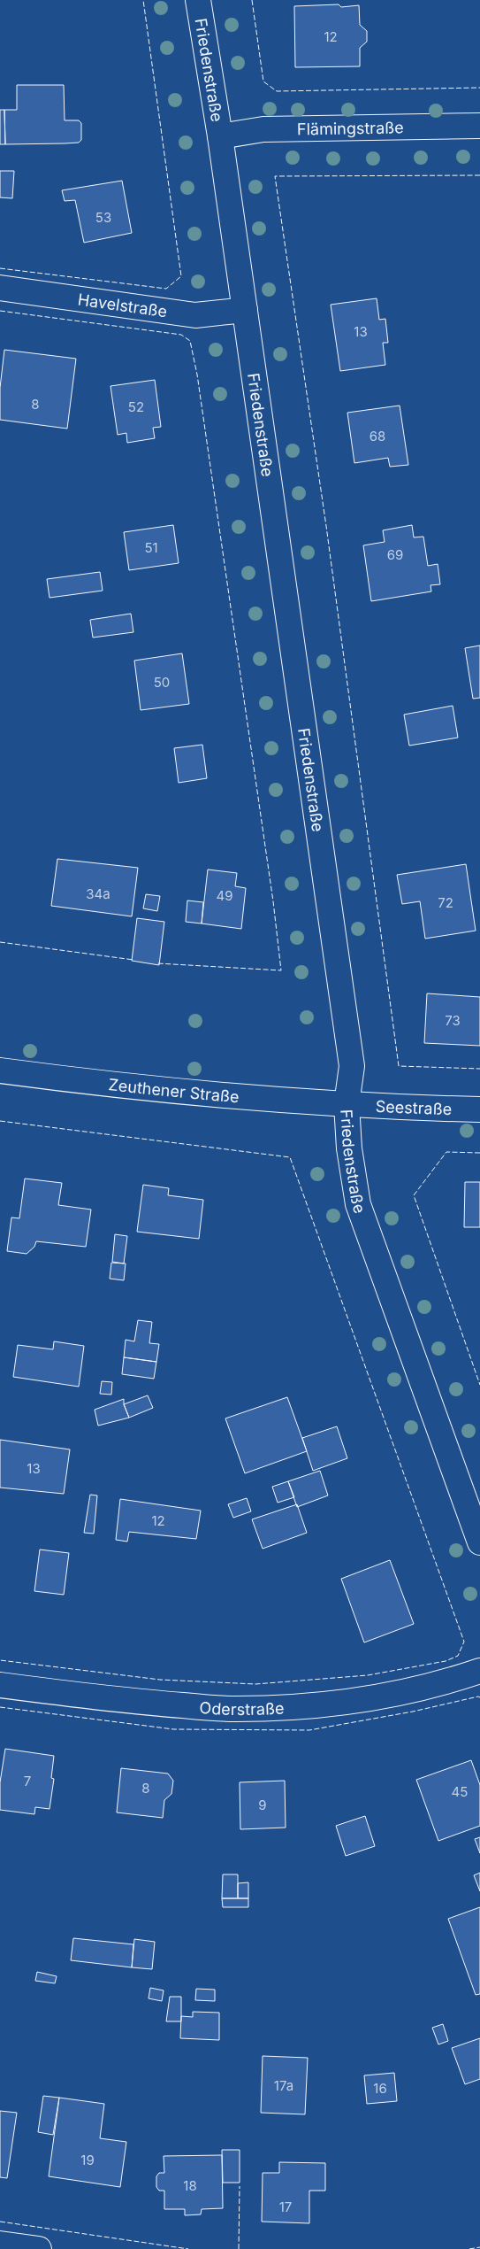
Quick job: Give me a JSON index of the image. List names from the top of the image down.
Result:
{
  "streets": {
    "street": [
      "Friedenstraße",
      "Flämingstraße",
      "Havelstraße",
      "Zeuthener Straße",
      "Seestraße",
      "Oderstraße"
    ]
  },
  "crossings": [
    ["Friedenstraße", "Flämingstraße"],
    ["Friedenstraße", "Havelstraße"],
    ["Friedenstraße", "Zeuthener Straße"],
    ["Friedenstraße", "Seestraße"],
    ["Zeuthener Straße", "Seestraße"]
  ],
  "house_numbers": [
    "12",
    "53",
    "13",
    "8",
    "52",
    "68",
    "51",
    "69",
    "50",
    "34a",
    "49",
    "72",
    "73",
    "13",
    "12",
    "7",
    "8",
    "45",
    "9",
    "17a",
    "16",
    "19",
    "18",
    "17"
  ]
}
